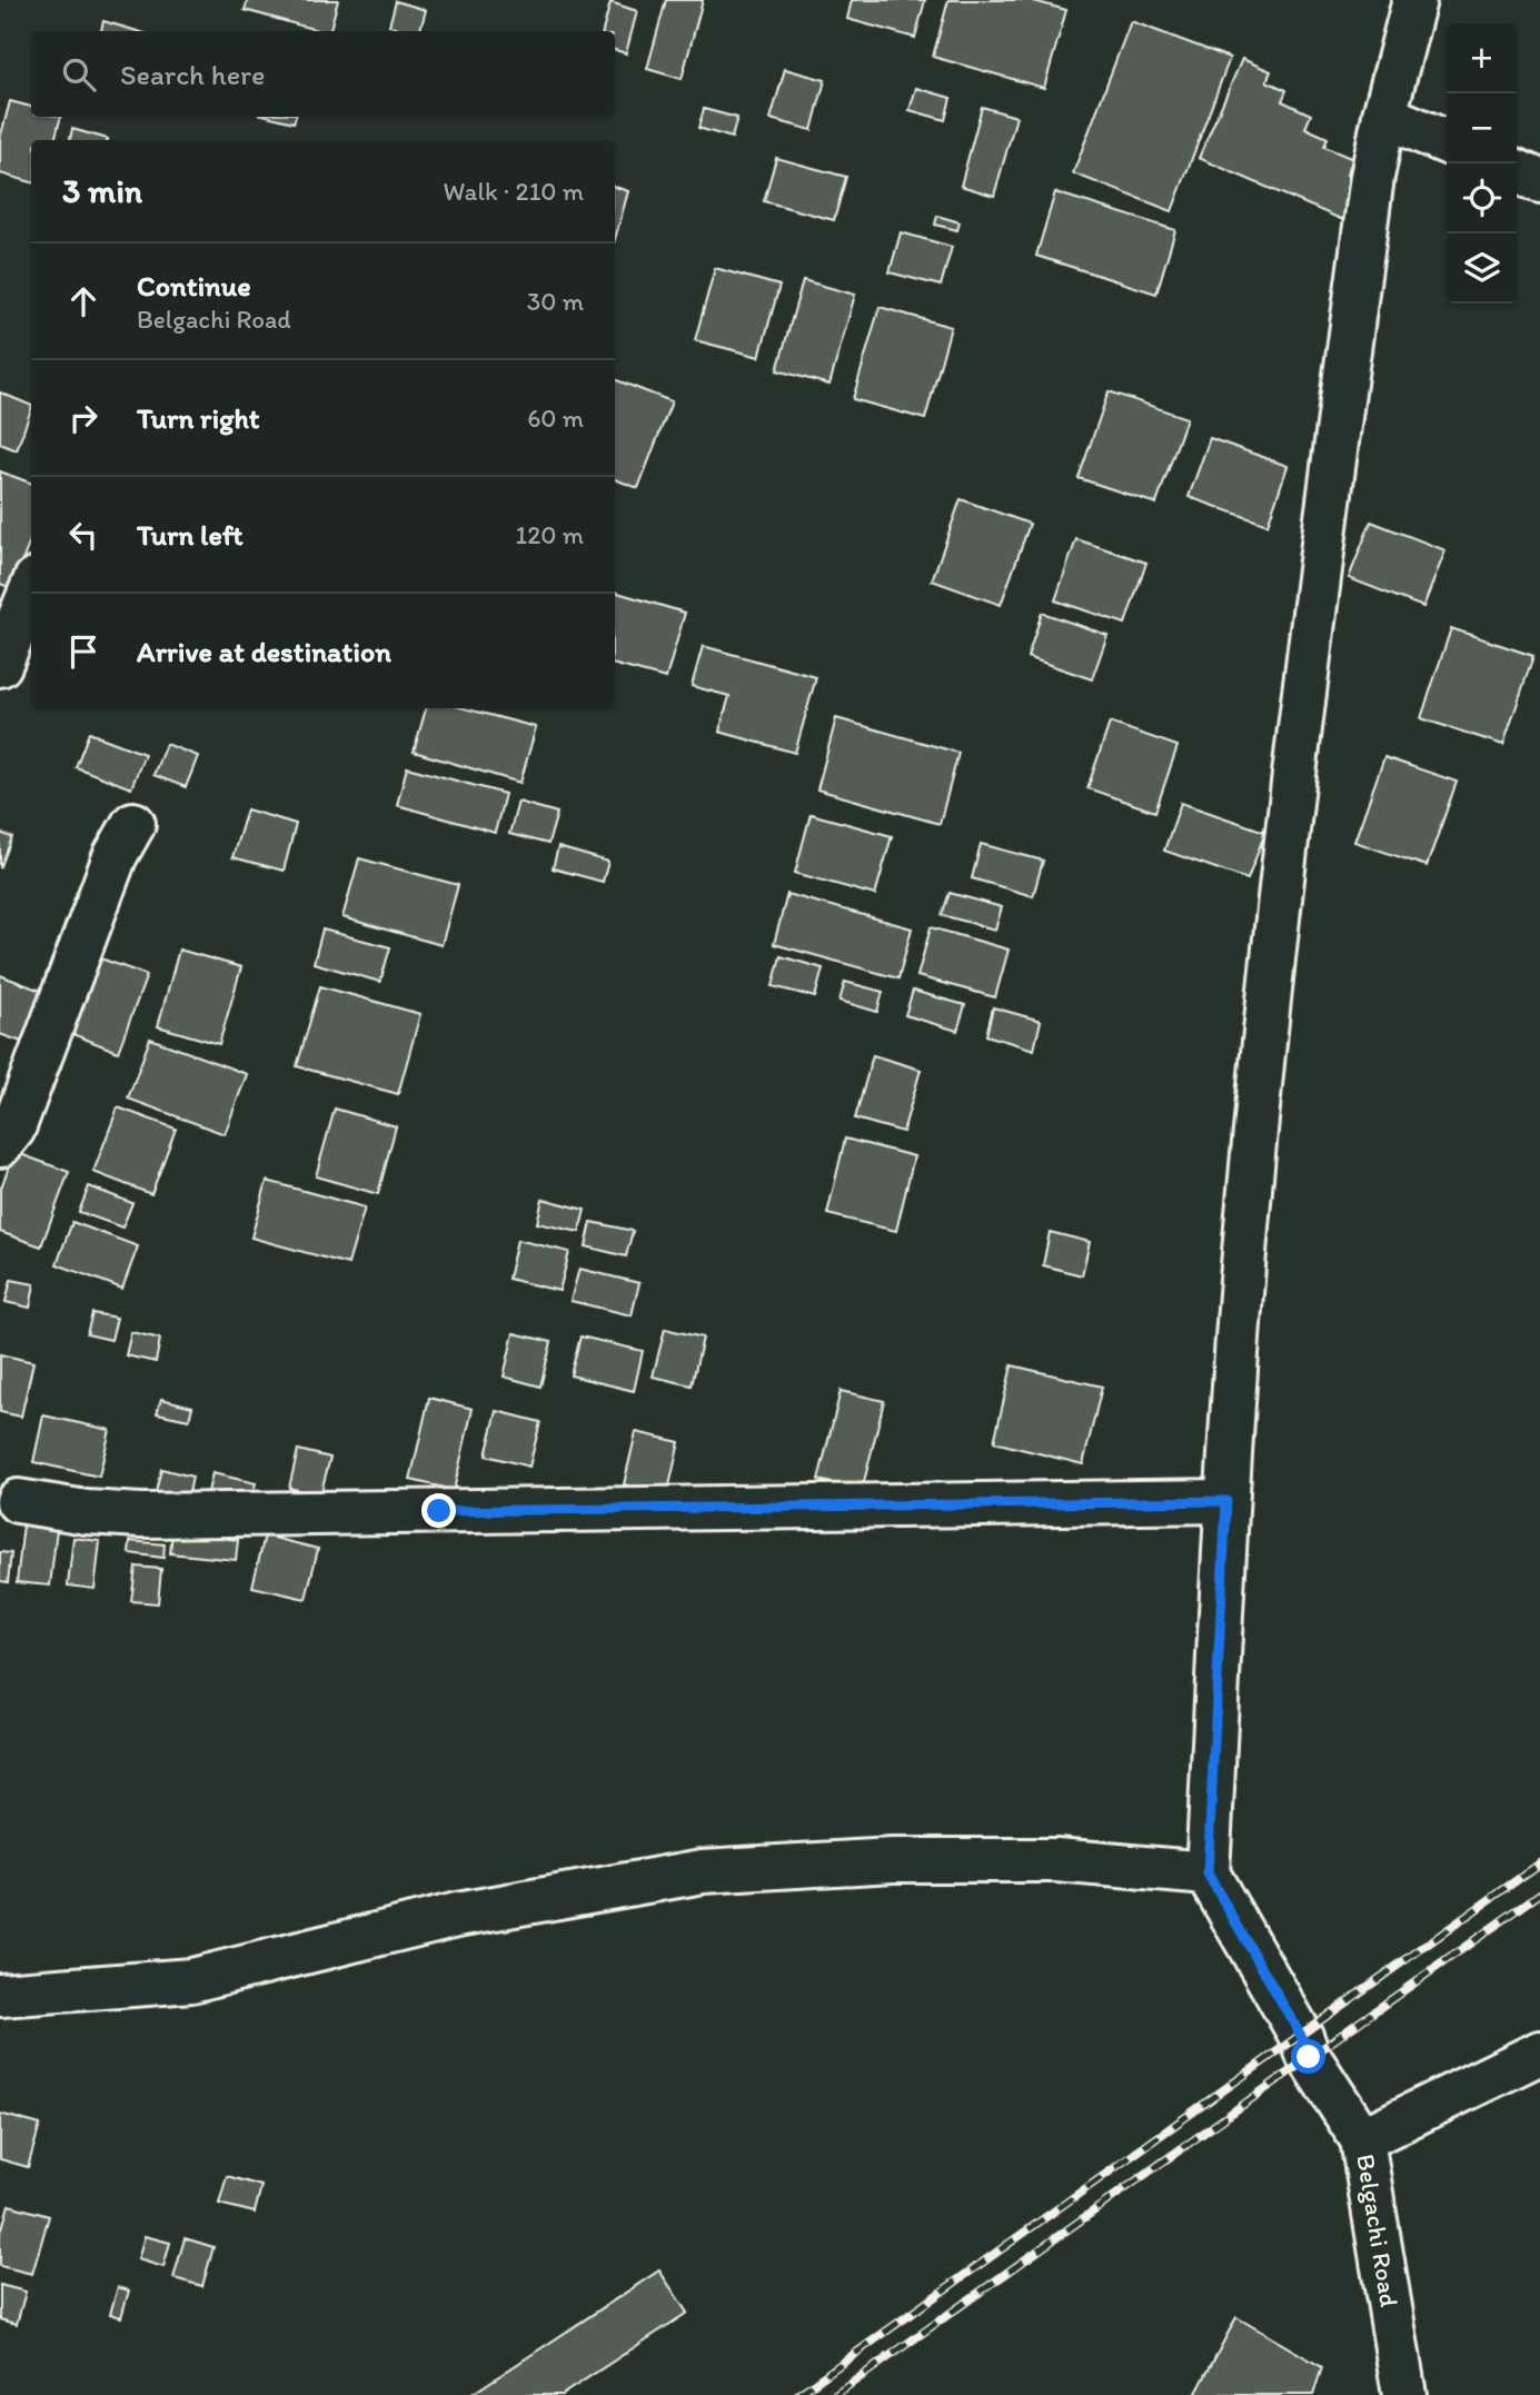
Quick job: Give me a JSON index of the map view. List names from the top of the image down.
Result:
{
  "streets": {
    "street": ["Belgachi Road"]
  },
  "page": {
    "map_buttons": ["+", "−"],
    "search": "Search here",
    "heading": ["3 min", "Walk · 210 m"],
    "list": [
      ["Continue", "Belgachi Road", "30 m"],
      ["Turn right", "60 m"],
      ["Turn left", "120 m"],
      "Arrive at destination"
    ]
  }
}
